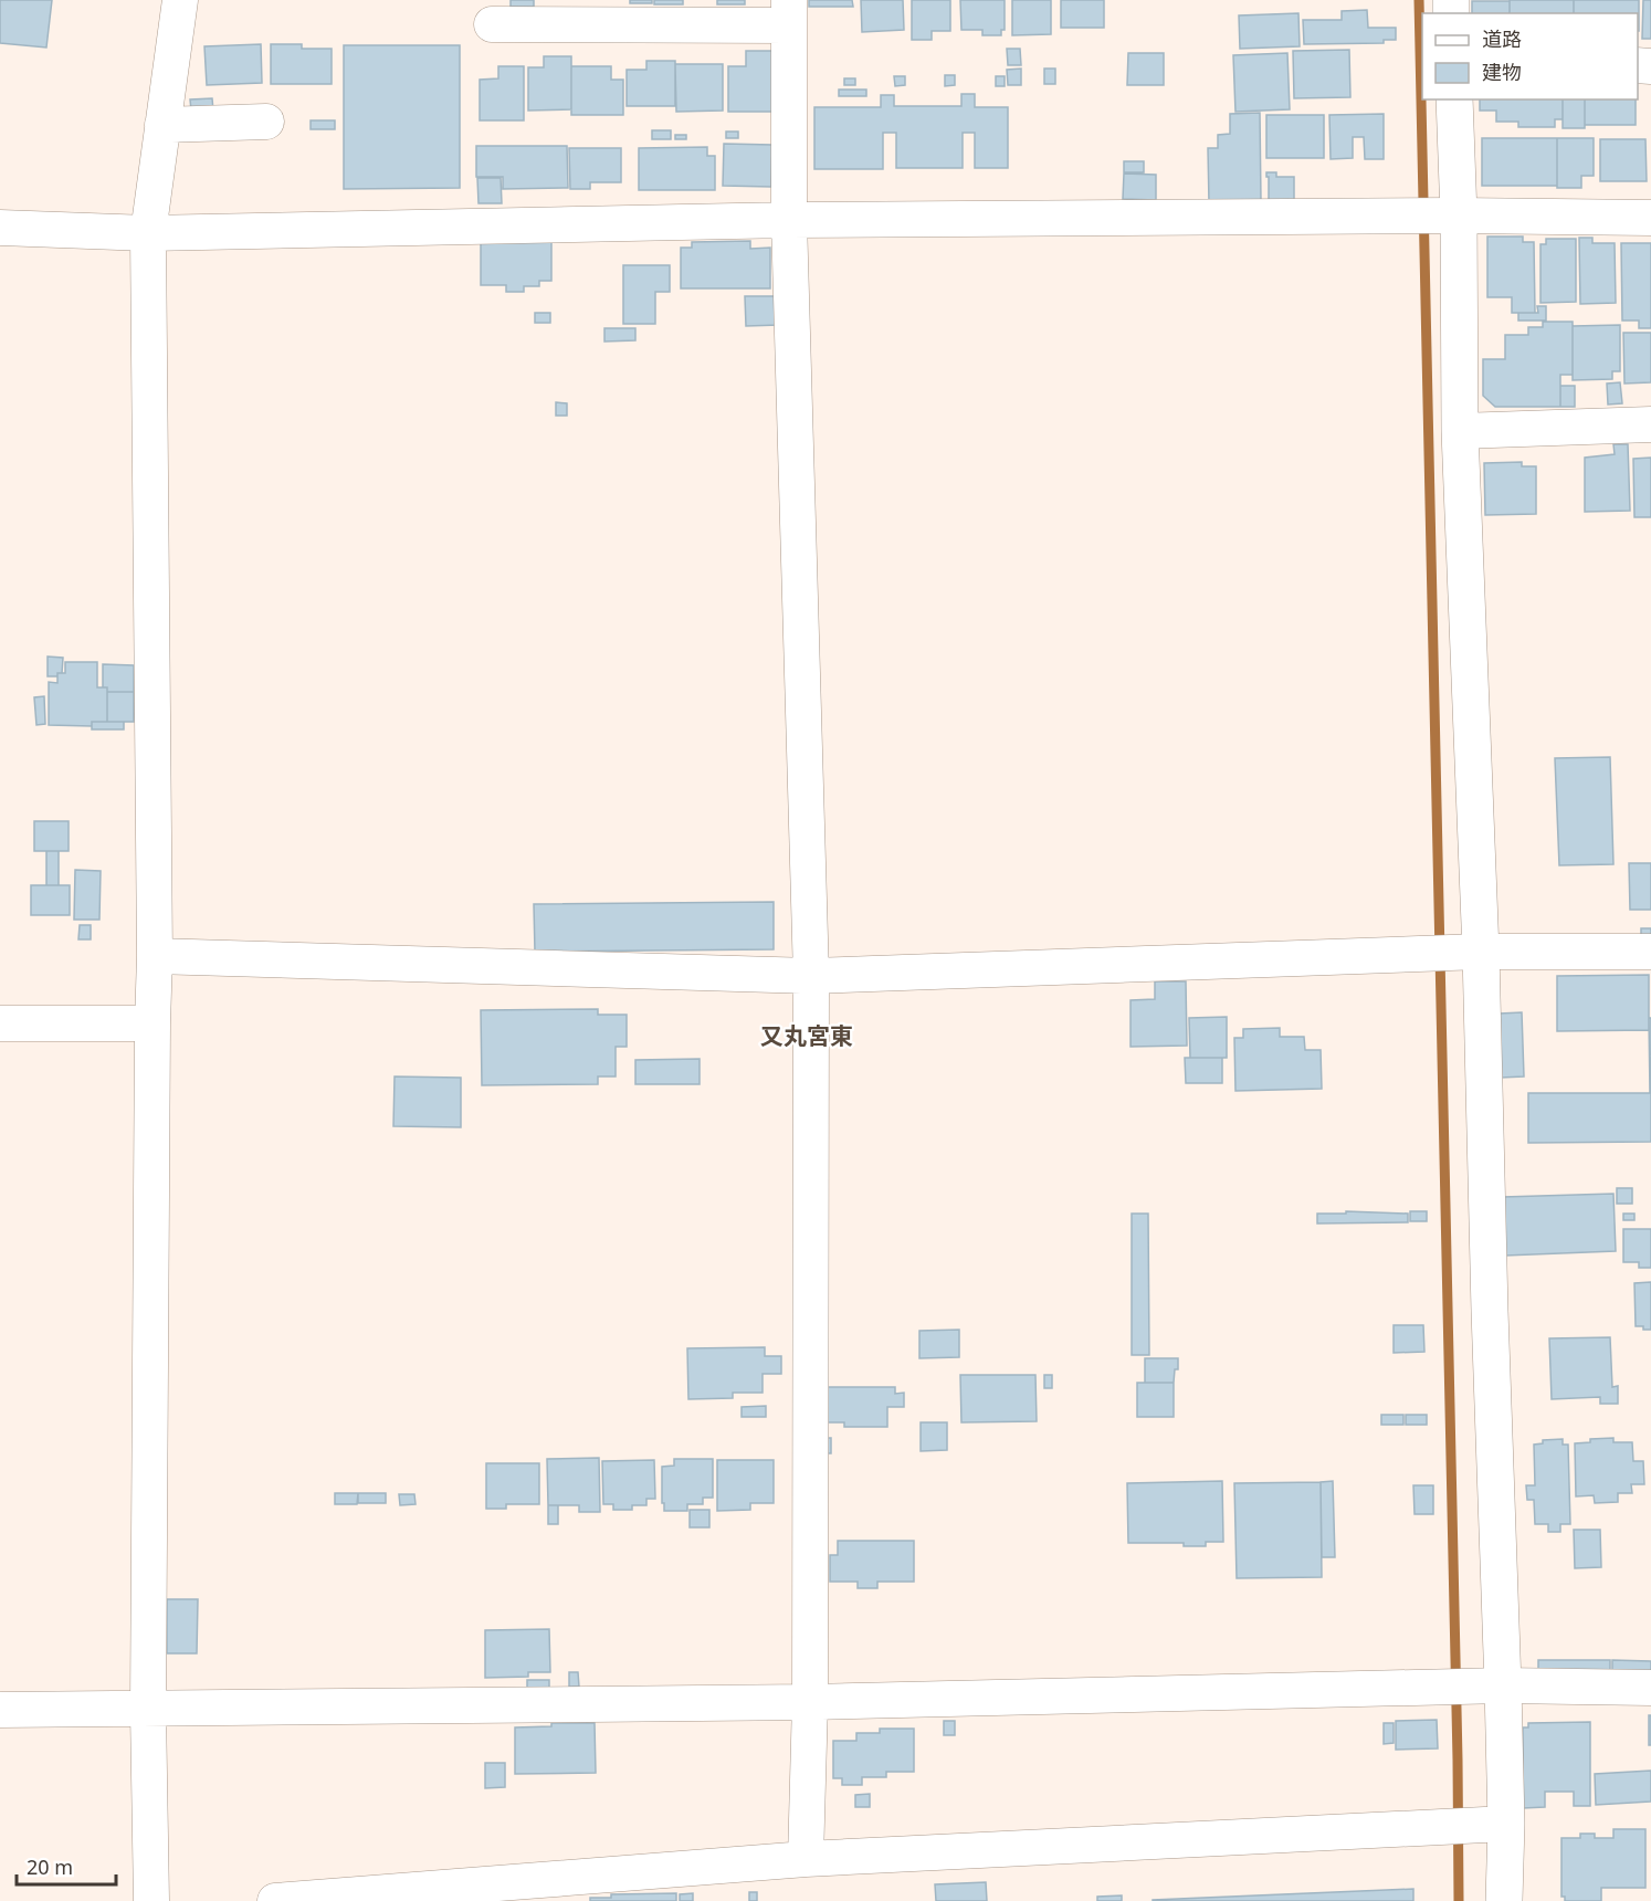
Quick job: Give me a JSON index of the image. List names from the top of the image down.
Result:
{
  "districts": ["又丸宮東"],
  "legend": ["道路", "建物"],
  "scale_bar": "20 m"
}
